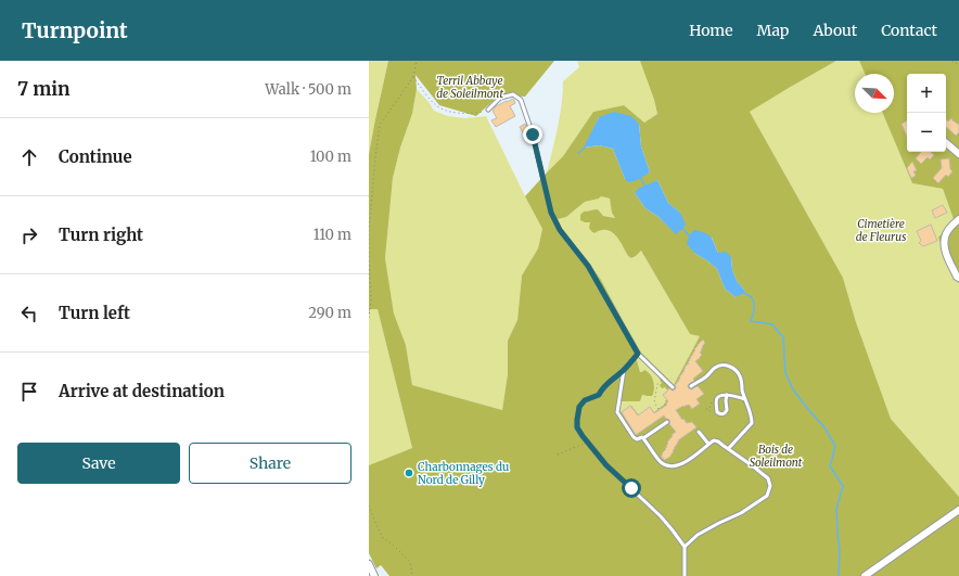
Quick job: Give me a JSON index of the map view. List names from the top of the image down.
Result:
{
  "parks": ["Terril Abbaye de Soleilmont", "Cimetière de Fleurus", "Bois de Soleilmont"],
  "places": ["Charbonnages du Nord de Gilly"],
  "north": "bottom right",
  "page": {
    "header": "Turnpoint",
    "nav": [
      "Home",
      "Map",
      "About",
      "Contact"
    ],
    "heading": ["7 min", "Walk · 500 m"],
    "map_buttons": ["+", "−"],
    "list": [
      ["Continue", "100 m"],
      ["Turn right", "110 m"],
      ["Turn left", "290 m"],
      "Arrive at destination"
    ],
    "buttons": ["Save", "Share"]
  }
}
